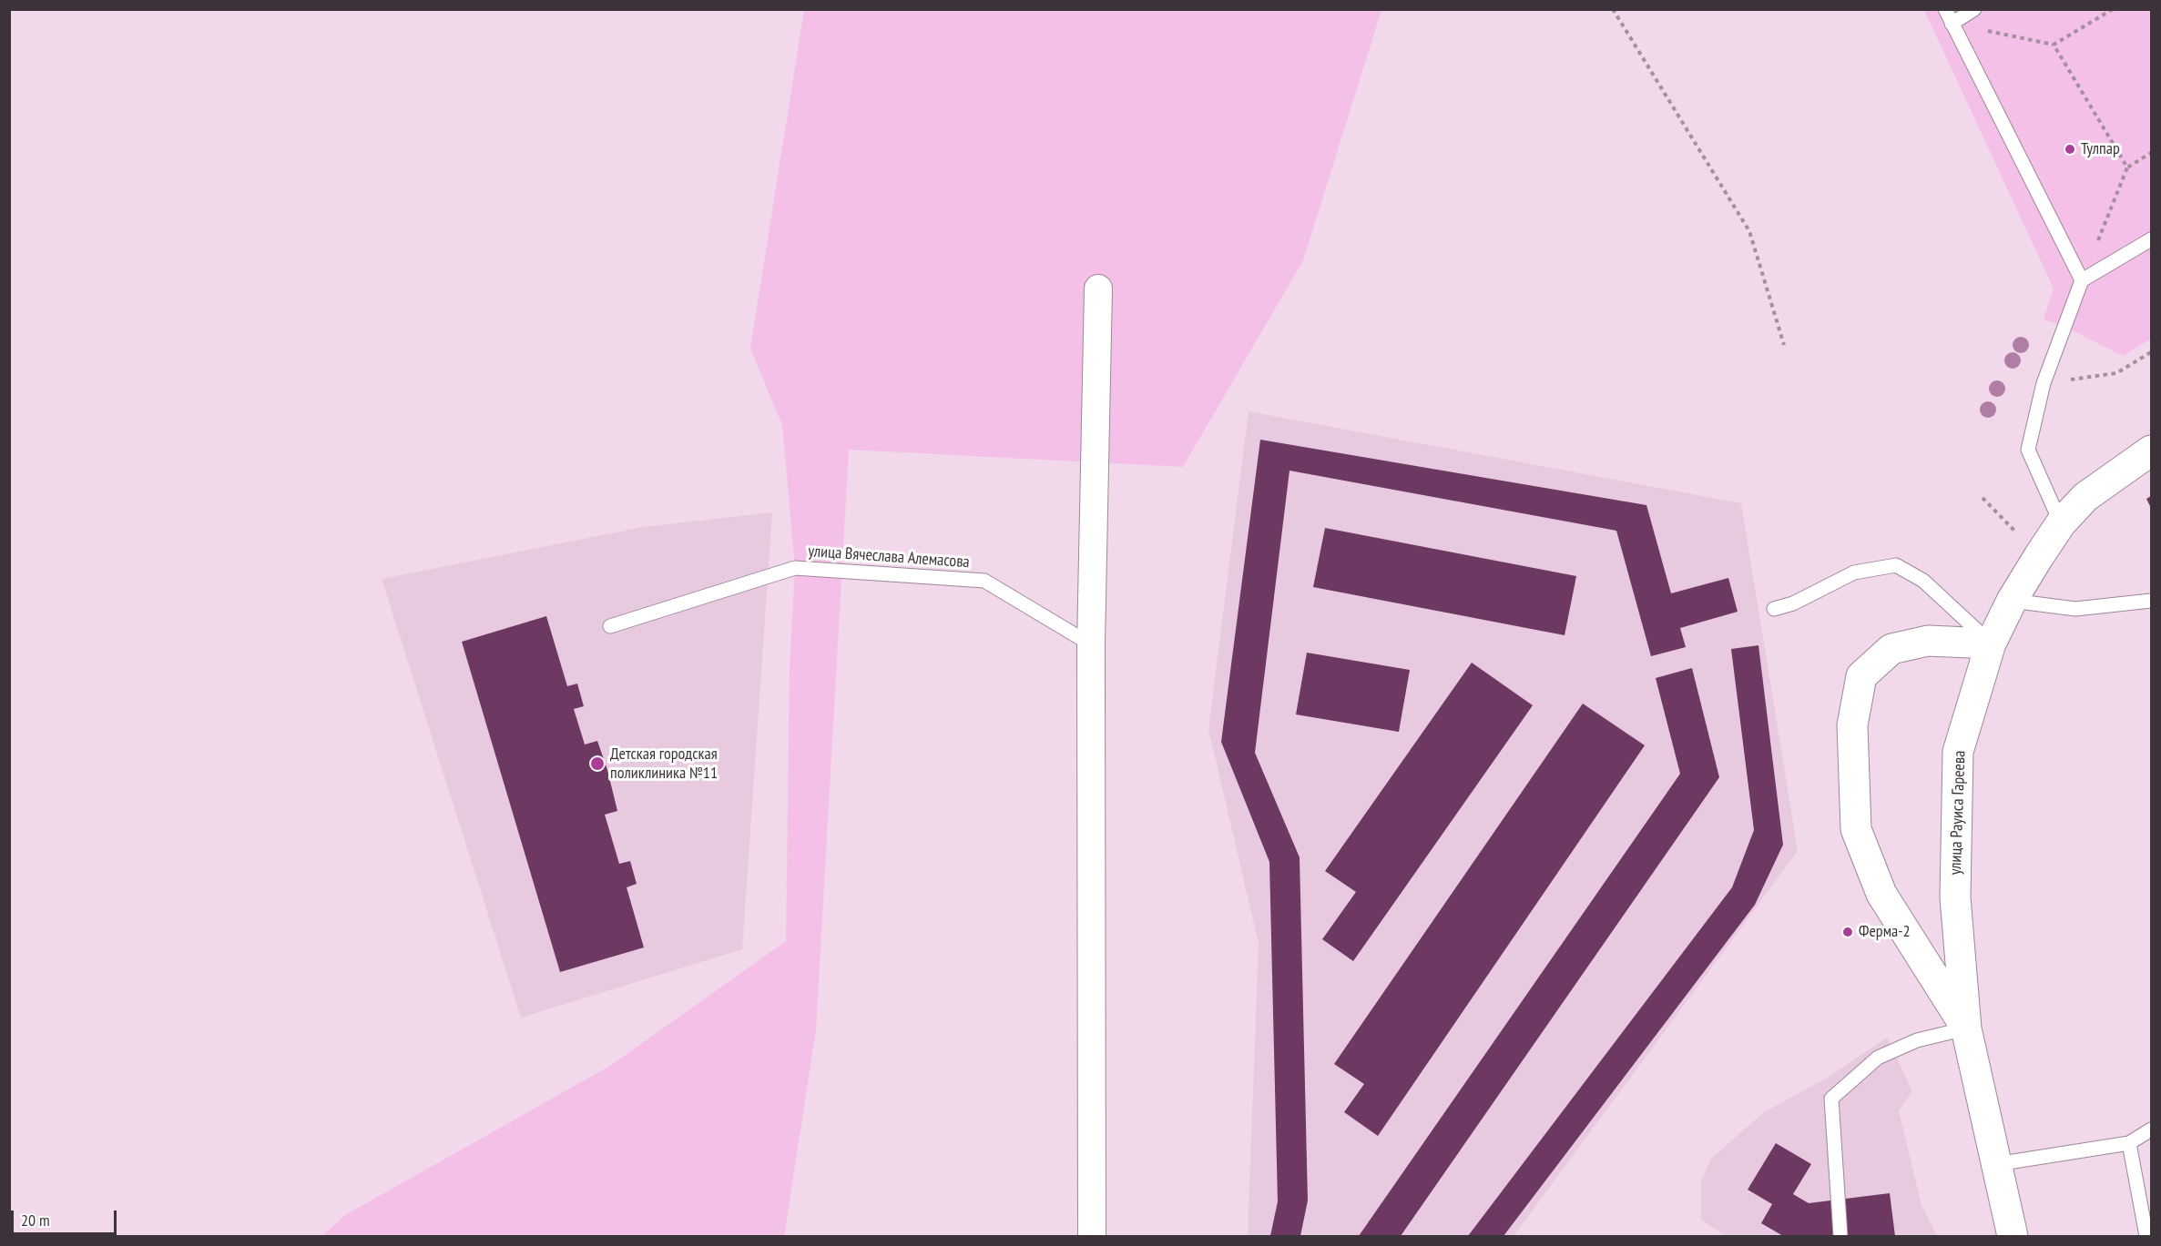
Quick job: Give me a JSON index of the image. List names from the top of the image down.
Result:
{
  "streets": {
    "street": ["улица Рауиса Гареева"],
    "lane": ["улица Вячеслава Алемасова"]
  },
  "places": ["Тулпар", "Детская городская поликлиника №11", "Ферма-2"],
  "scale_bar": "20 m"
}
